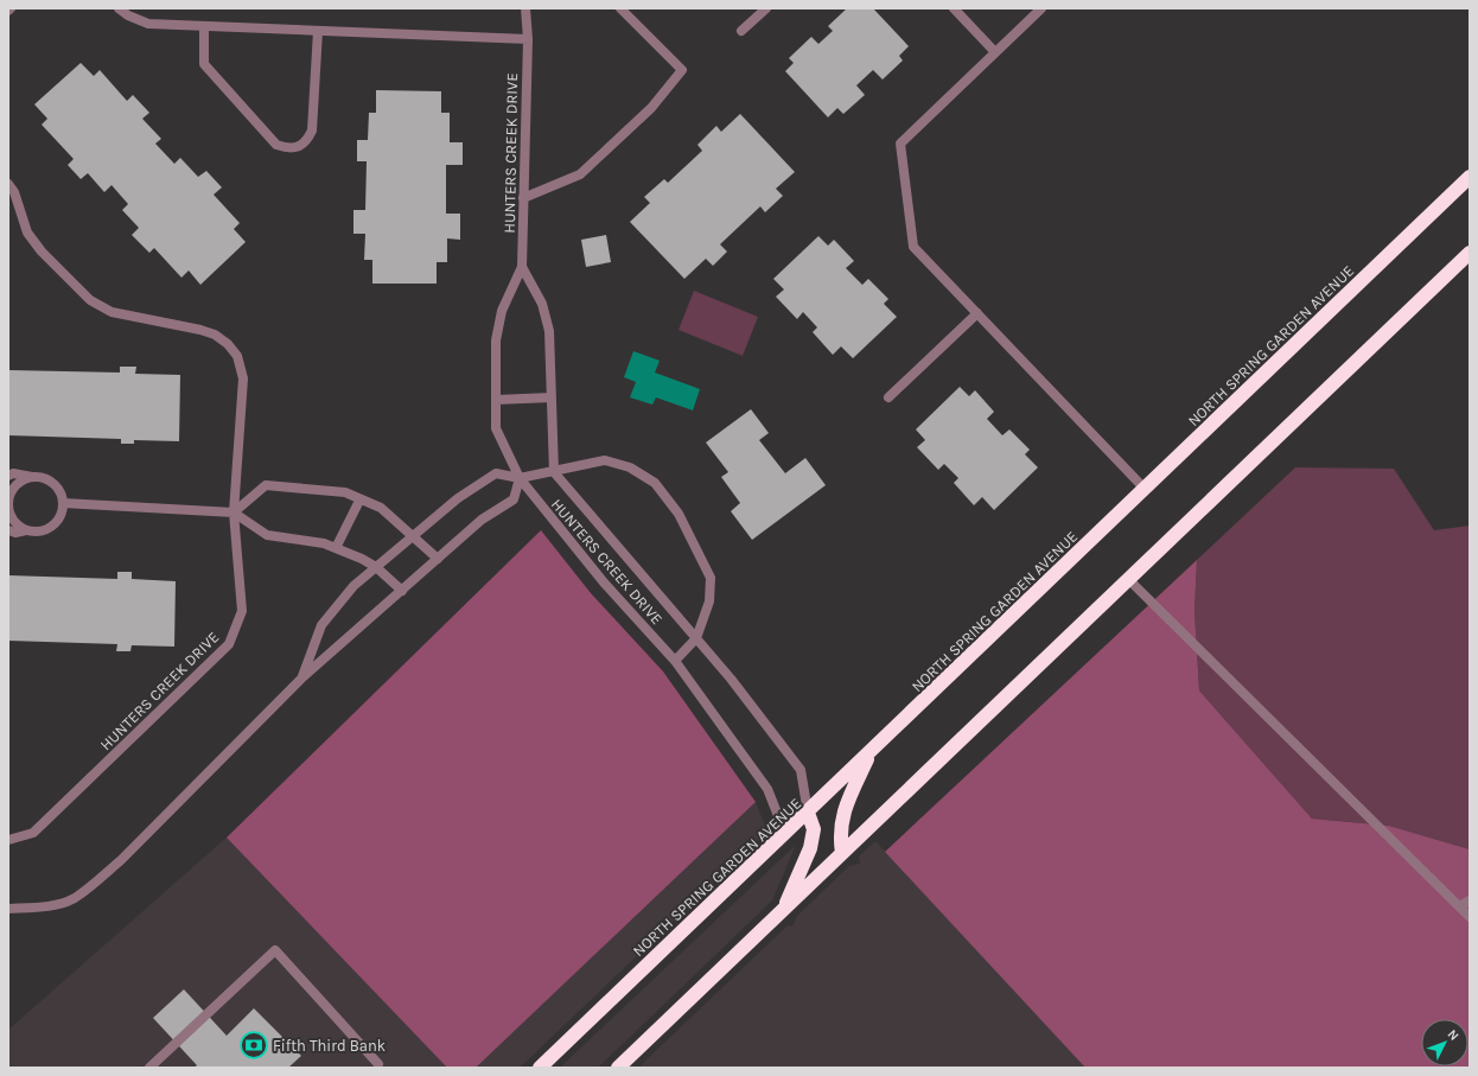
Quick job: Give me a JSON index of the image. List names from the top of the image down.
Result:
{
  "streets": {
    "highway": ["NORTH SPRING GARDEN AVENUE"],
    "street": ["HUNTERS CREEK DRIVE"]
  },
  "crossings": [
    ["HUNTERS CREEK DRIVE", "NORTH SPRING GARDEN AVENUE"]
  ],
  "places": {
    "bank": ["Fifth Third Bank"]
  },
  "north": "top right"
}
